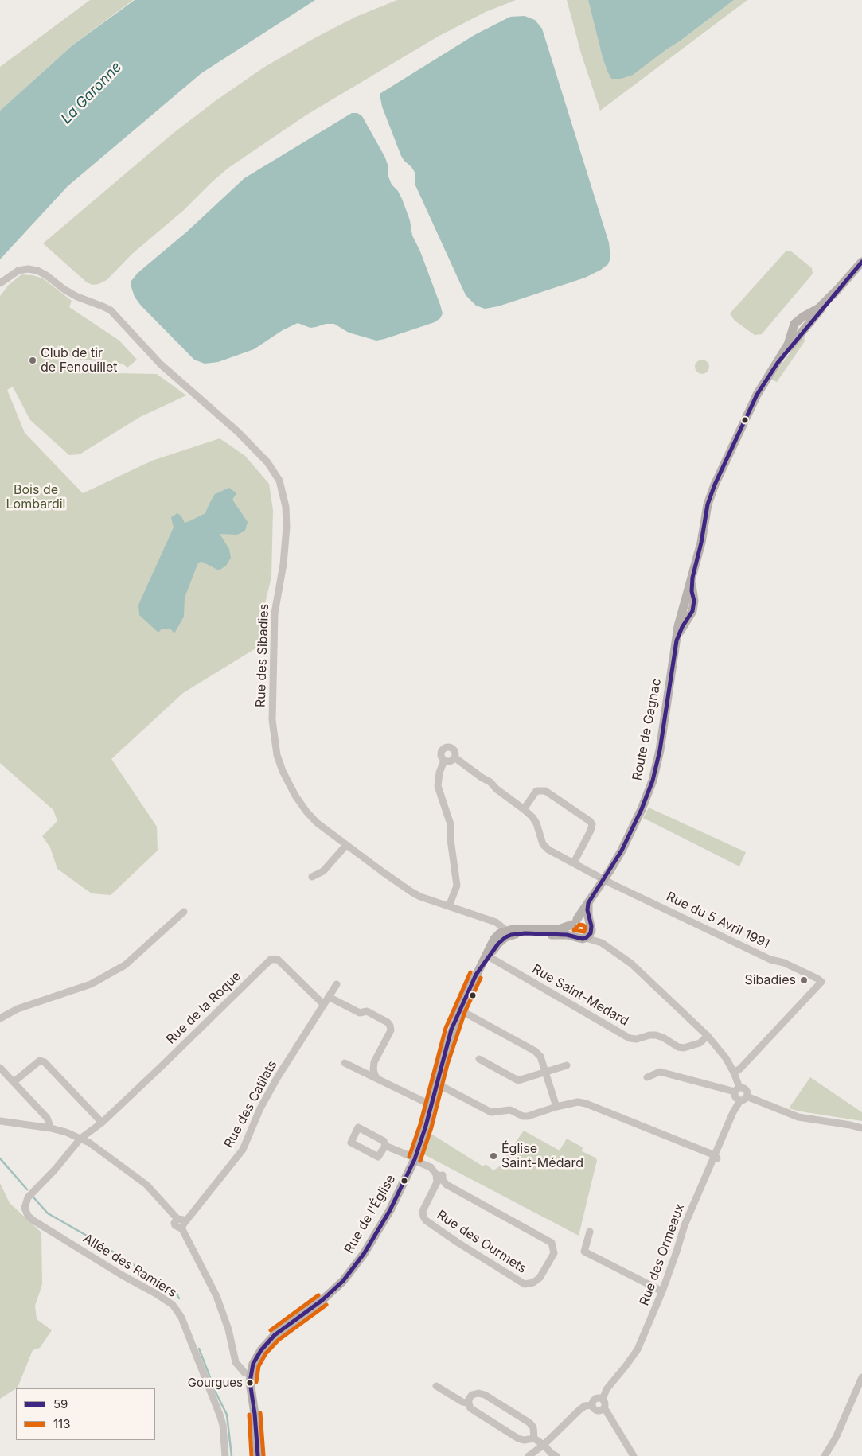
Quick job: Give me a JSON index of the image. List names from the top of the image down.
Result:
{
  "streets": {
    "main road": ["Route de Gagnac", "Rue de l'Église"],
    "street": [
      "Rue des Sibadies",
      "Rue du 5 Avril 1991",
      "Rue Saint-Medard",
      "Rue de la Roque",
      "Rue des Catilats",
      "Rue des Ourmets",
      "Rue des Ormeaux",
      "Allée des Ramiers"
    ]
  },
  "crossings": [
    ["Rue des Sibadies", "Rue de l'Église"],
    ["Route de Gagnac", "Rue du 5 Avril 1991"],
    ["Route de Gagnac", "Rue des Ormeaux"],
    ["Rue du 5 Avril 1991", "Rue des Ormeaux"],
    ["Rue Saint-Medard", "Rue de l'Église"],
    ["Rue Saint-Medard", "Rue des Ormeaux"],
    ["Rue de la Roque", "Rue des Catilats"],
    ["Rue de la Roque", "Allée des Ramiers"],
    ["Rue de l'Église", "Rue des Ourmets"]
  ],
  "water": ["La Garonne"],
  "parks": ["Bois de Lombardil"],
  "places": [
    "Club de tir de Fenouillet",
    "Sibadies",
    "Église Saint-Médard",
    "Gourgues"
  ],
  "lines": ["transit line 59", "transit line 113"],
  "legend": ["59", "113"]
}
